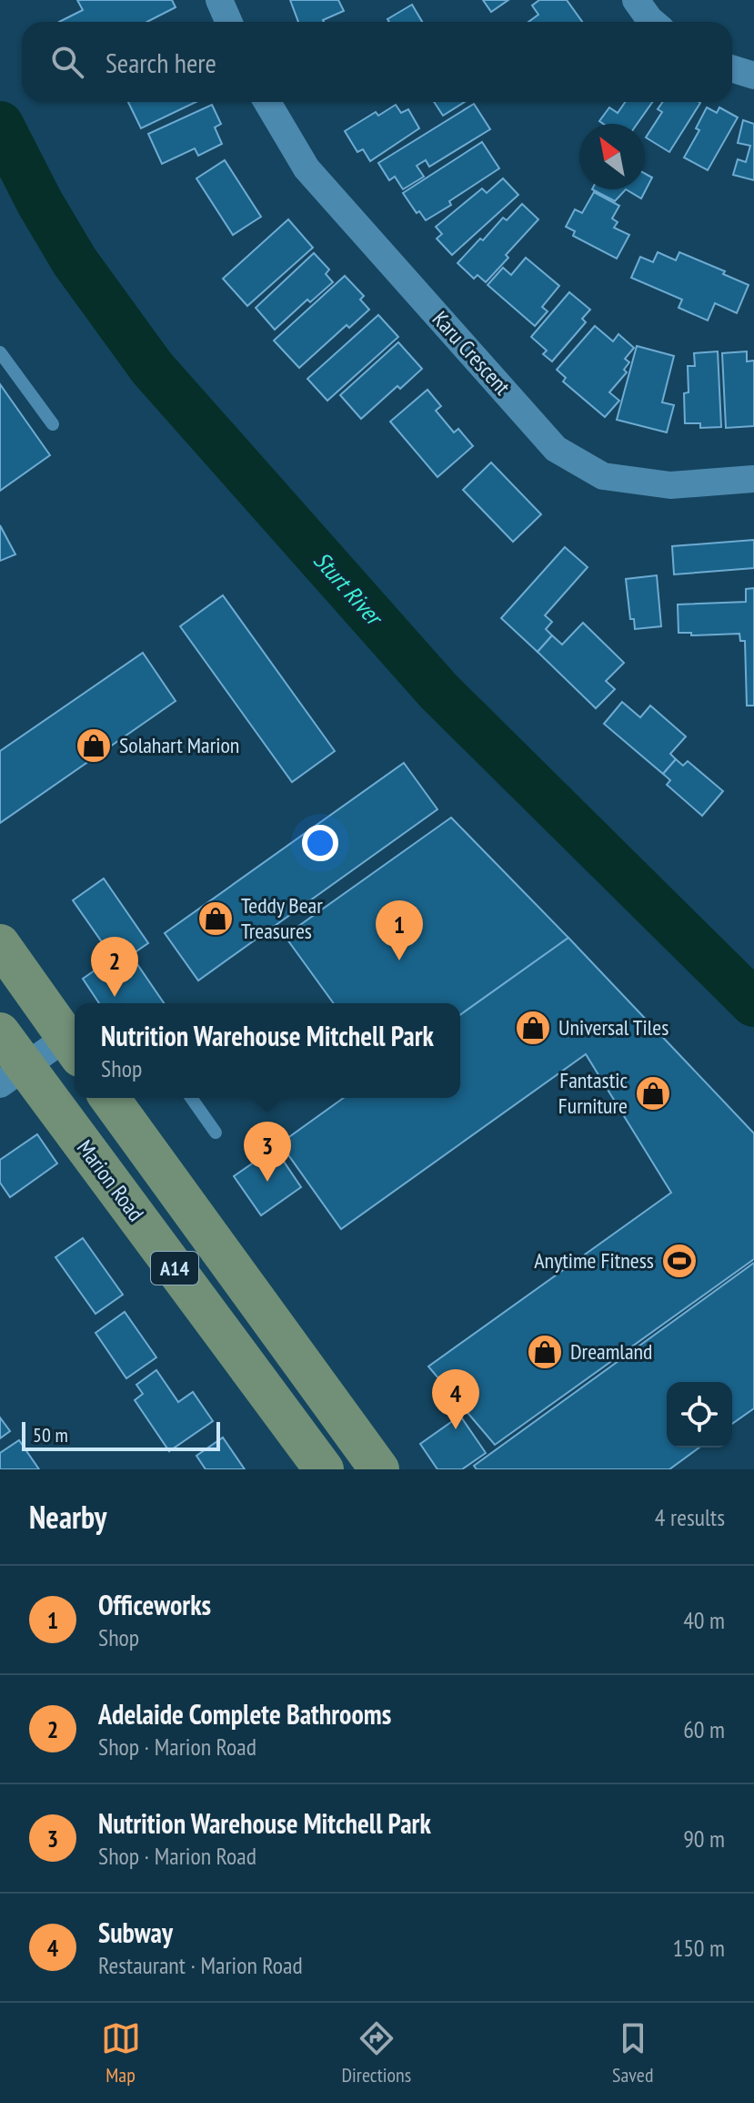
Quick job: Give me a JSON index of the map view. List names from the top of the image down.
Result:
{
  "streets": {
    "main road": ["Marion Road", "A14"],
    "street": ["Karu Crescent"]
  },
  "water": ["Sturt River"],
  "places": {
    "shop": [
      "Solahart Marion",
      "Teddy Bear Treasures",
      "Universal Tiles",
      "Fantastic Furniture",
      "Dreamland"
    ],
    "sports": ["Anytime Fitness"]
  },
  "scale_bar": "50 m",
  "north": "top left",
  "page": {
    "search": "Search here",
    "pins": [
      "1",
      "2",
      "3",
      "4"
    ],
    "popup": ["Nutrition Warehouse Mitchell Park", "Shop"],
    "scale": "50 m",
    "heading": ["Nearby", "4 results"],
    "list": [
      {
        "mark": "1",
        "name": "Officeworks",
        "note": "Shop",
        "value": "40 m"
      },
      {
        "mark": "2",
        "name": "Adelaide Complete Bathrooms",
        "note": "Shop · Marion Road",
        "value": "60 m"
      },
      {
        "mark": "3",
        "name": "Nutrition Warehouse Mitchell Park",
        "note": "Shop · Marion Road",
        "value": "90 m"
      },
      {
        "mark": "4",
        "name": "Subway",
        "note": "Restaurant · Marion Road",
        "value": "150 m"
      }
    ],
    "nav": ["Map", "Directions", "Saved"]
  }
}
